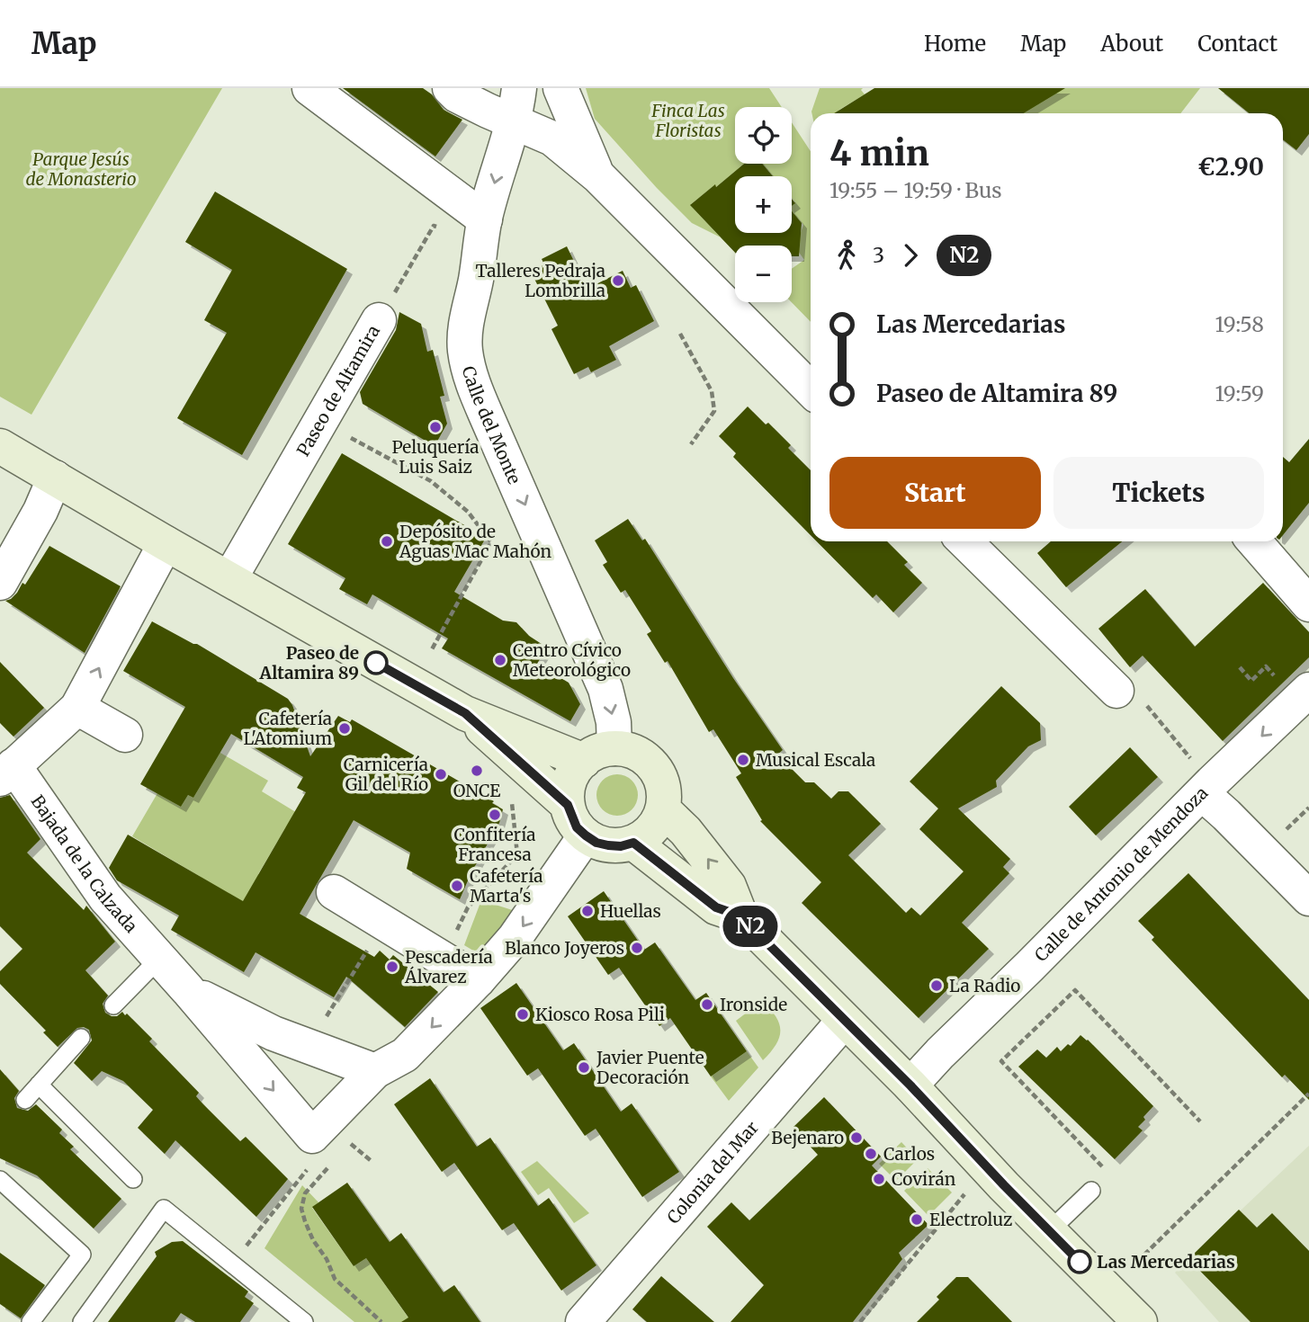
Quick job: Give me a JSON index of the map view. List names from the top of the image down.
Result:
{
  "streets": {
    "street": [
      "Paseo de Altamira",
      "Calle del Monte",
      "Bajada de la Calzada",
      "Calle de Antonio de Mendoza",
      "Colonia del Mar"
    ]
  },
  "one_way": ["Calle del Monte"],
  "parks": ["Finca Las Floristas", "Parque Jesús de Monasterio"],
  "places": [
    "Talleres Pedraja Lombrilla",
    "Peluquería Luis Saiz",
    "Depósito de Aguas Mac Mahón",
    "Centro Cívico Meteorológico",
    "Paseo de Altamira 89",
    "Cafetería L'Atomium",
    "Musical Escala",
    "ONCE",
    "Carnicería Gil del Río",
    "Confitería Francesa",
    "Cafetería Marta's",
    "Huellas",
    "Blanco Joyeros",
    "Pescadería Álvarez",
    "La Radio",
    "Ironside",
    "Kiosco Rosa Pili",
    "Javier Puente Decoración",
    "Bejenaro",
    "Carlos",
    "Covirán",
    "Electroluz",
    "Las Mercedarias"
  ],
  "lines": ["bus line N2"],
  "page": {
    "header": "Map",
    "nav": [
      "Home",
      "Map",
      "About",
      "Contact"
    ],
    "on_map": "N2",
    "map_buttons": ["+", "−"],
    "heading": ["4 min", "19:55 – 19:59 · Bus", "€2.90"],
    "legs": ["3", "N2"],
    "list": [
      {
        "name": "Las Mercedarias",
        "value": "19:58"
      },
      {
        "name": "Paseo de Altamira 89",
        "value": "19:59"
      }
    ],
    "buttons": ["Start", "Tickets"]
  }
}
